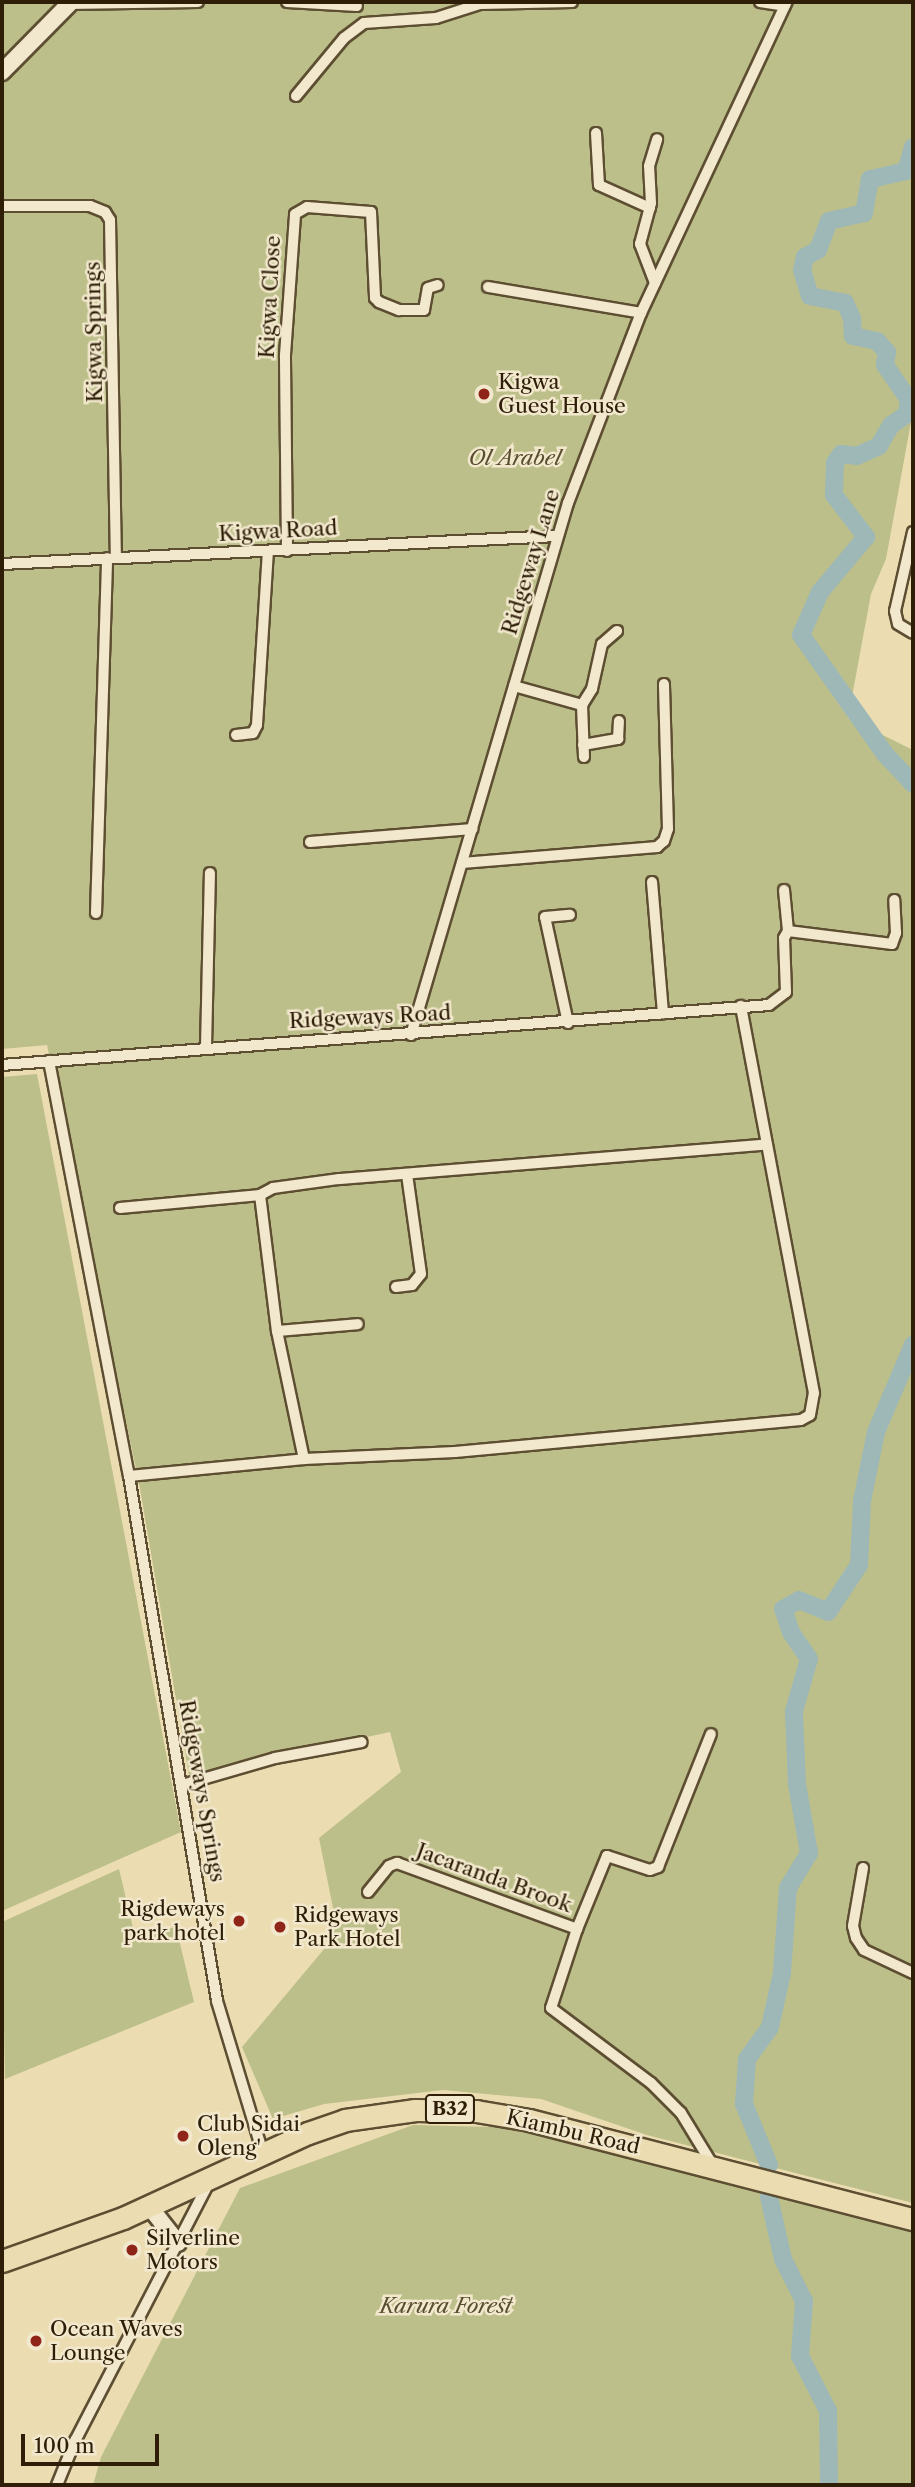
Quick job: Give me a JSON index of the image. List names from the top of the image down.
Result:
{
  "streets": {
    "highway": ["B32", "Kiambu Road"],
    "street": [
      "Kigwa Close",
      "Kigwa Springs",
      "Kigwa Road",
      "Ridgeway Lane",
      "Ridgeways Road",
      "Ridgeways Springs",
      "Jacaranda Brook"
    ]
  },
  "crossings": [
    ["Kigwa Close", "Kigwa Road"],
    ["Kigwa Springs", "Kigwa Road"],
    ["Kigwa Road", "Ridgeway Lane"],
    ["Ridgeway Lane", "Ridgeways Road"],
    ["Ridgeways Road", "Ridgeways Springs"],
    ["Ridgeways Springs", "Kiambu Road"],
    ["Jacaranda Brook", "Kiambu Road"]
  ],
  "parks": ["Ol Arabel", "Karura Forest"],
  "places": [
    "Kigwa Guest House",
    "Rigdeways park hotel",
    "Ridgeways Park Hotel",
    "Club Sidai Oleng'",
    "Silverline Motors",
    "Ocean Waves Lounge"
  ],
  "scale_bar": "100 m"
}
